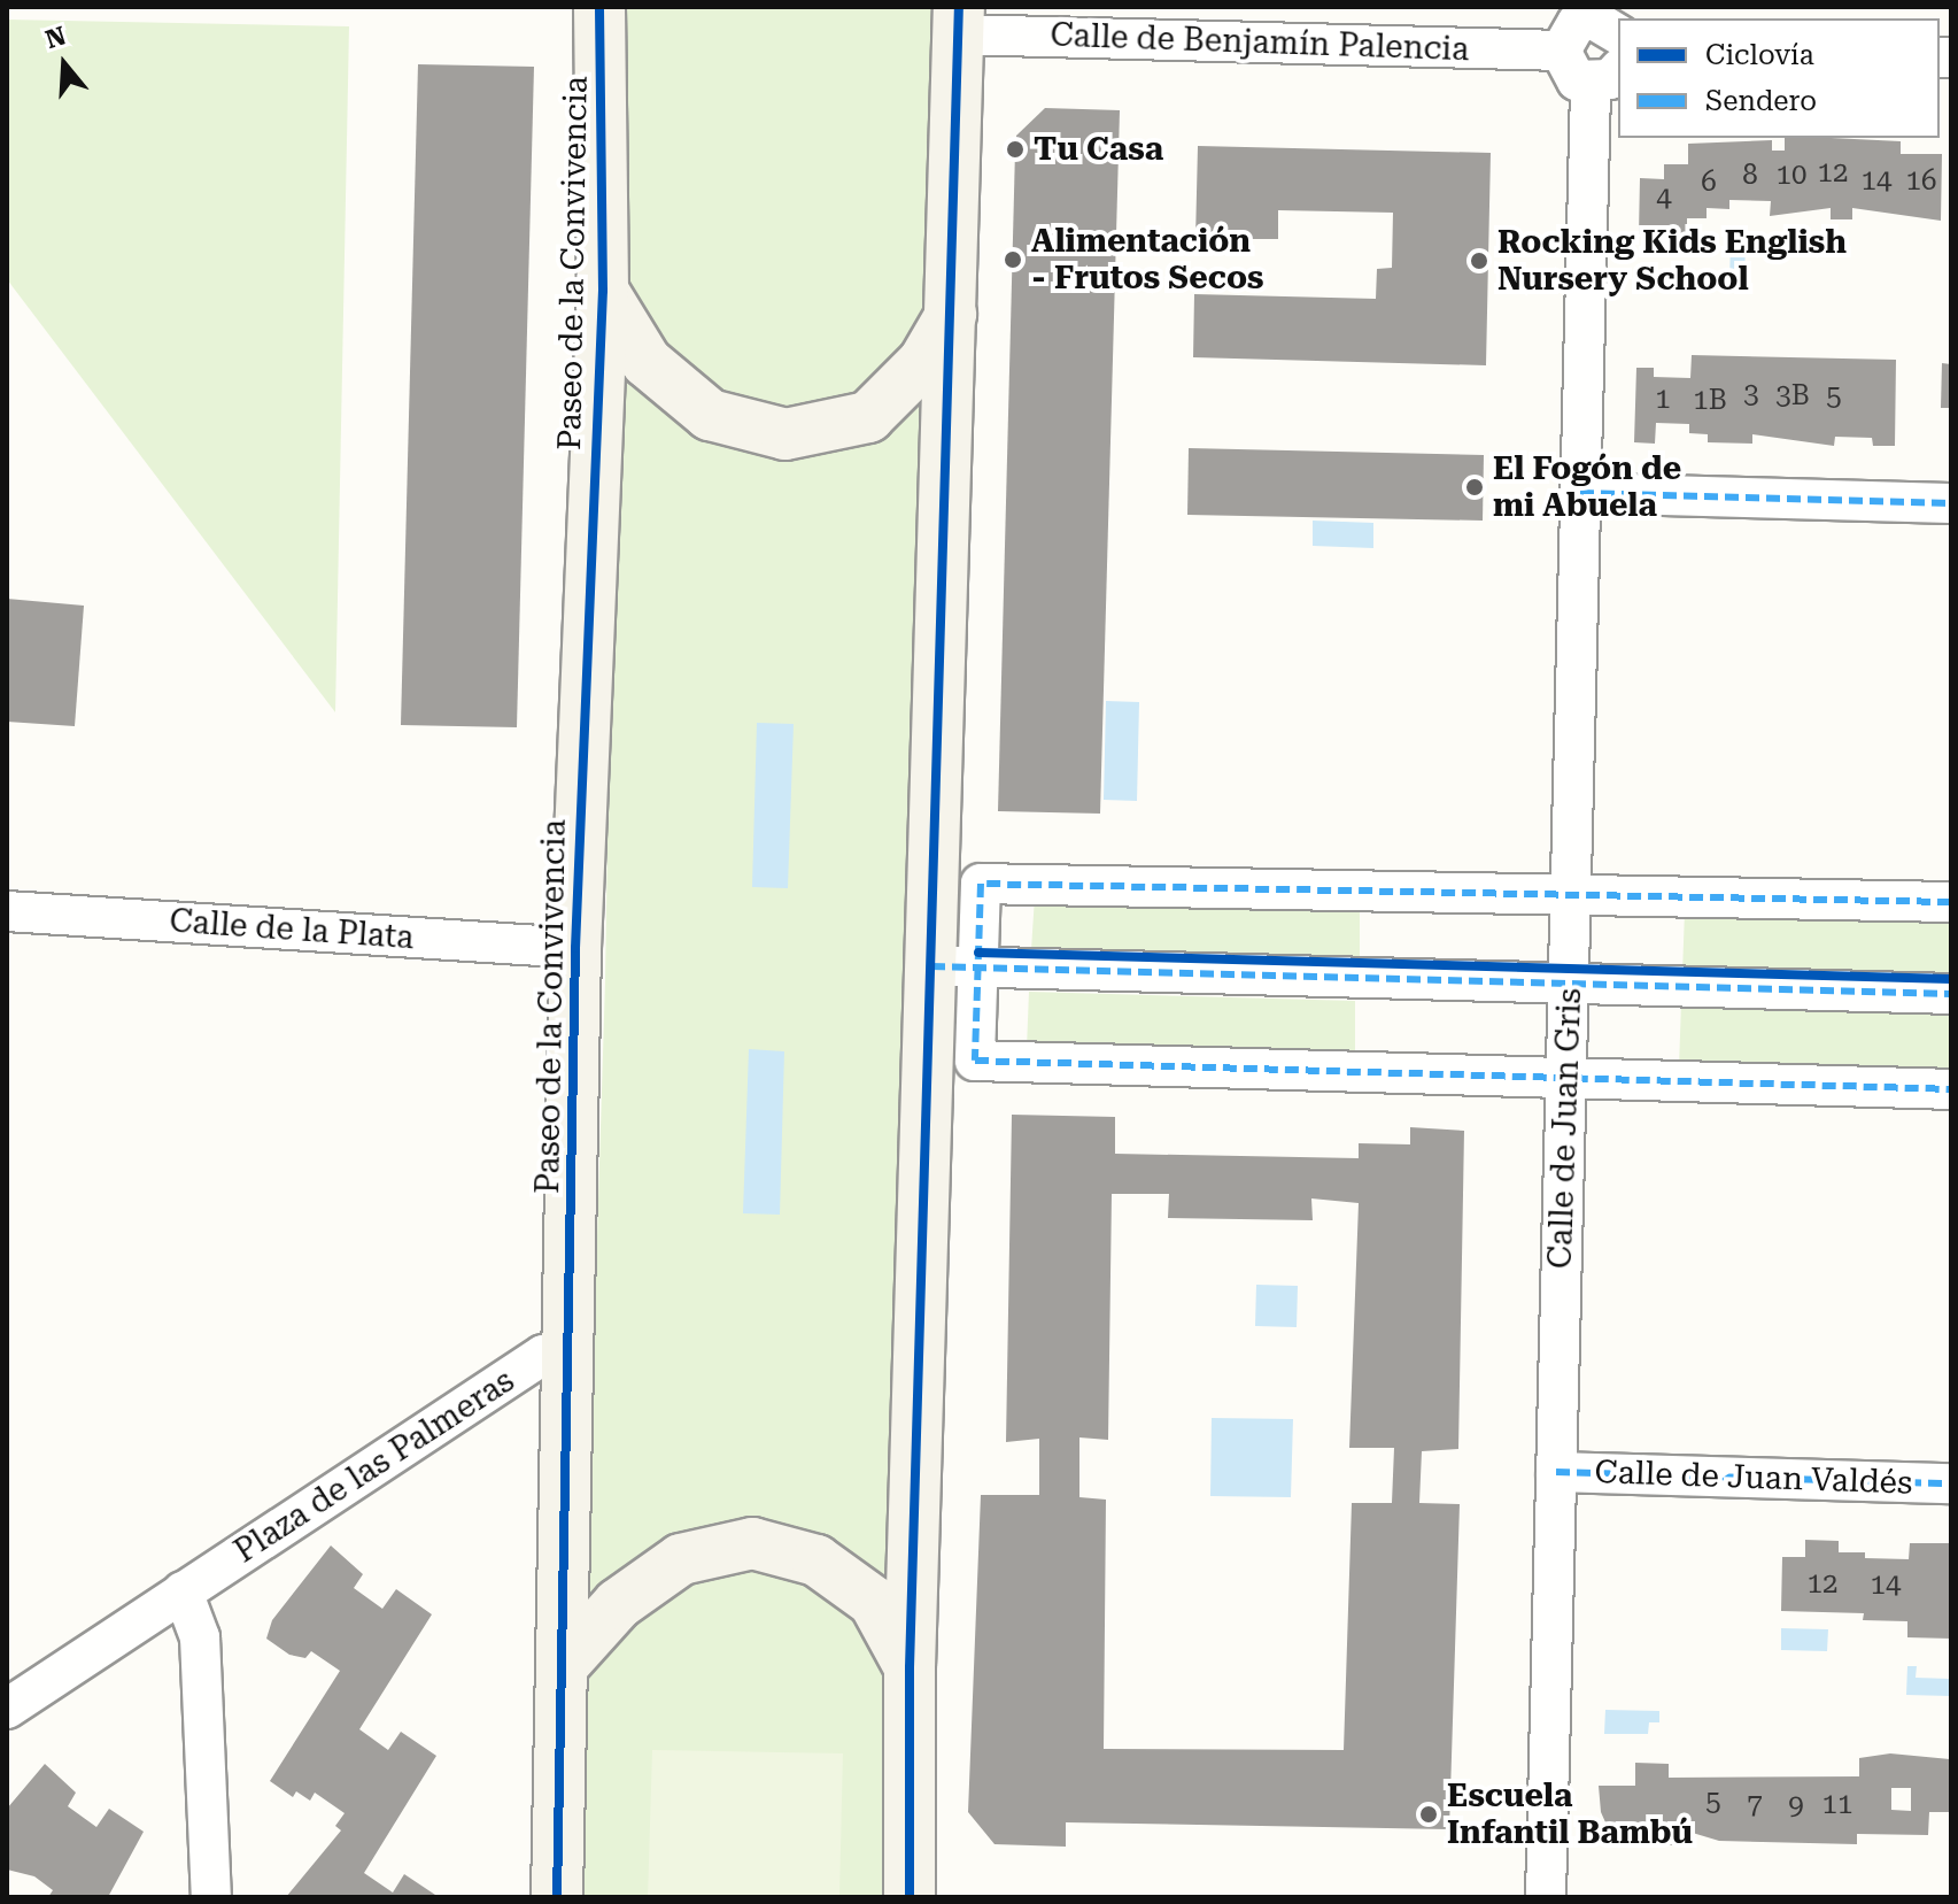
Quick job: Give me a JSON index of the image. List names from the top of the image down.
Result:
{
  "streets": {
    "street": [
      "Calle de Benjamín Palencia",
      "Paseo de la Convivencia",
      "Calle de la Plata",
      "Calle de Juan Gris",
      "Plaza de las Palmeras",
      "Calle de Juan Valdés"
    ]
  },
  "crossings": [
    ["Calle de Benjamín Palencia", "Paseo de la Convivencia"],
    ["Paseo de la Convivencia", "Calle de la Plata"],
    ["Paseo de la Convivencia", "Plaza de las Palmeras"],
    ["Calle de Juan Gris", "Calle de Juan Valdés"]
  ],
  "places": [
    "Tu Casa",
    "Alimentación - Frutos Secos",
    "Rocking Kids English Nursery School",
    "El Fogón de mi Abuela",
    "Escuela Infantil Bambú"
  ],
  "house_numbers": [
    "12",
    "8",
    "10",
    "14",
    "16",
    "6",
    "4",
    "3",
    "3B",
    "5",
    "1",
    "1B",
    "12",
    "14",
    "5",
    "7",
    "11",
    "9"
  ],
  "legend": ["Ciclovía", "Sendero"],
  "north": "top"
}
